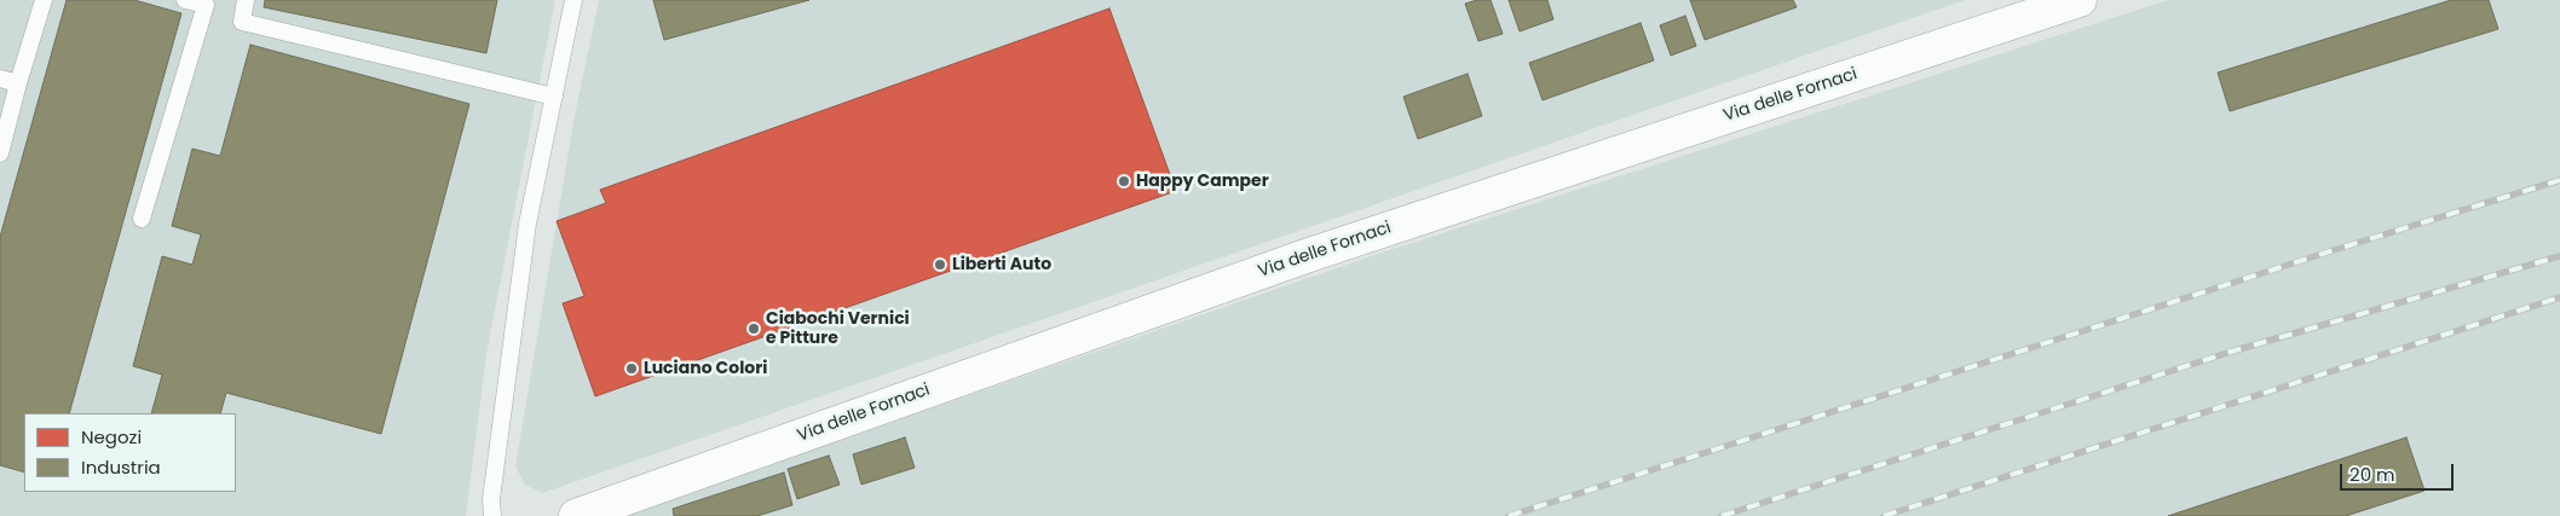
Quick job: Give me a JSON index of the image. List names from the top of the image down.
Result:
{
  "streets": {
    "main road": ["Via delle Fornaci"]
  },
  "places": [
    "Happy Camper",
    "Liberti Auto",
    "Ciabochi Vernici e Pitture",
    "Luciano Colori"
  ],
  "legend": ["Negozi", "Industria"],
  "scale_bar": "20 m"
}
